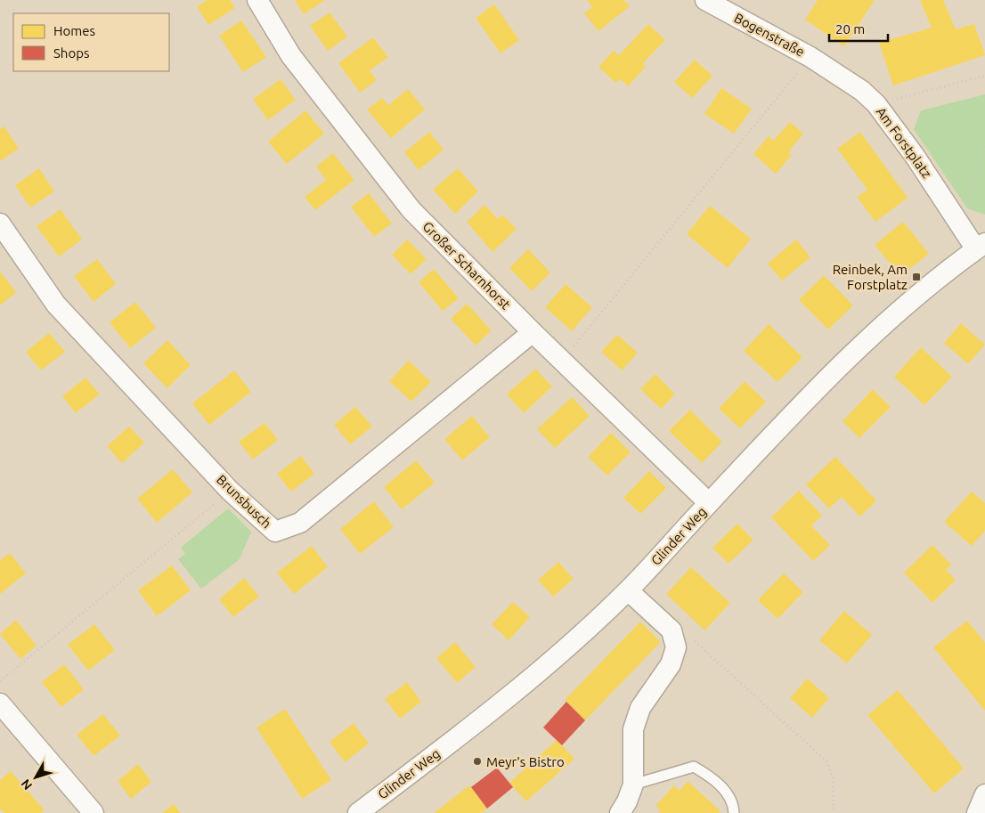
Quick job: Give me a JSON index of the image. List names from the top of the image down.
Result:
{
  "streets": {
    "street": [
      "Bogenstraße",
      "Am Forstplatz",
      "Großer Scharnhorst",
      "Brunsbusch",
      "Glinder Weg"
    ]
  },
  "crossings": [
    ["Bogenstraße", "Am Forstplatz"],
    ["Am Forstplatz", "Glinder Weg"],
    ["Großer Scharnhorst", "Brunsbusch"],
    ["Großer Scharnhorst", "Glinder Weg"]
  ],
  "places": {
    "transit": ["Reinbek, Am Forstplatz"],
    "other": ["Meyr's Bistro"]
  },
  "legend": ["Homes", "Shops"],
  "scale_bar": "20 m",
  "north": "bottom left"
}
